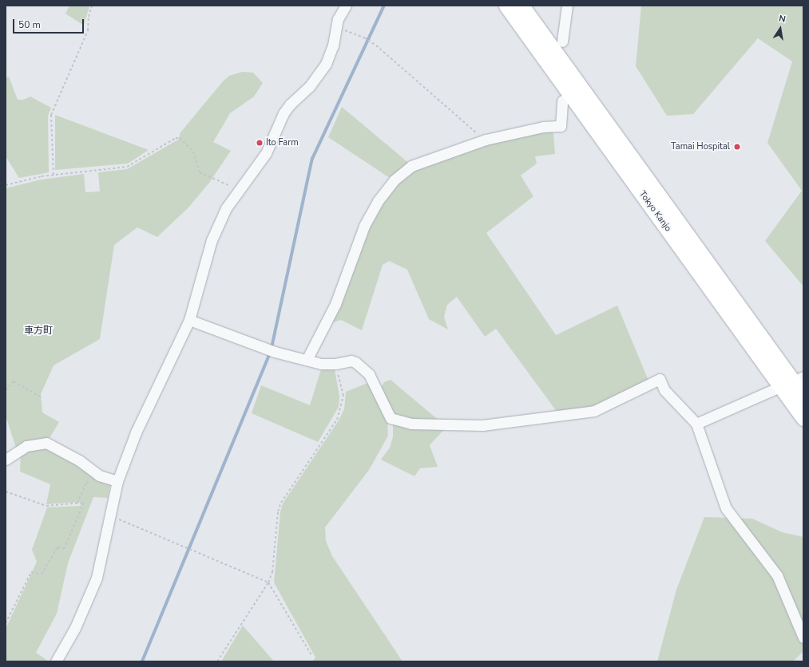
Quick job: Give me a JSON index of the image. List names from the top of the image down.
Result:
{
  "streets": {
    "highway": ["Tokyo Kanjo"]
  },
  "districts": ["車方町"],
  "places": ["Ito Farm", "Tamai Hospital"],
  "scale_bar": "50 m",
  "north": "top"
}
